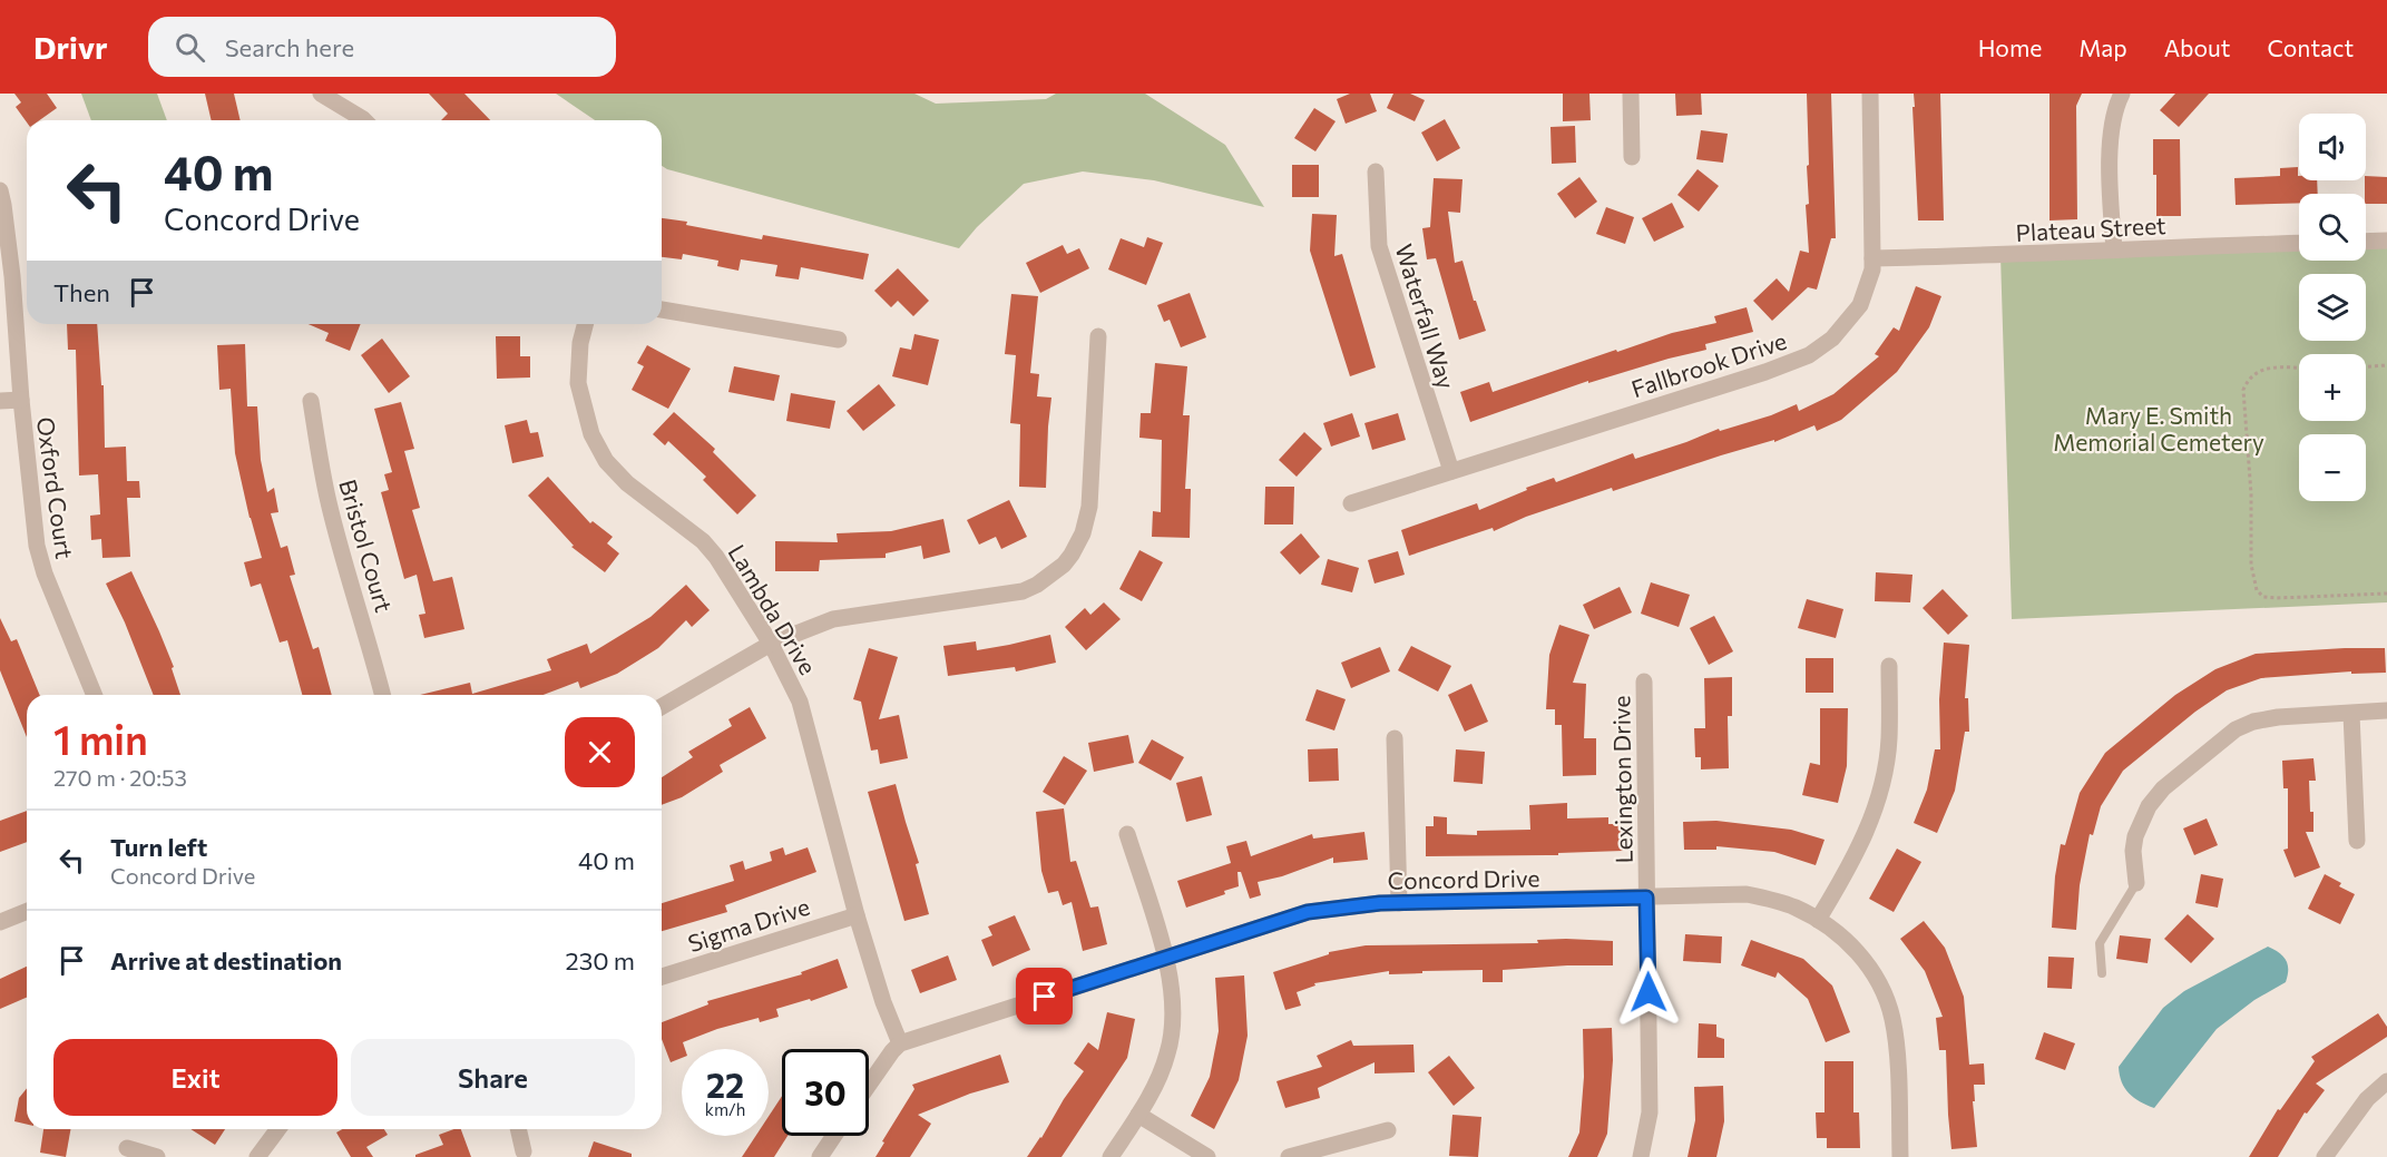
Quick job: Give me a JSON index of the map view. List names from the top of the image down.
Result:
{
  "streets": {
    "street": [
      "Plateau Street",
      "Waterfall Way",
      "Fallbrook Drive",
      "Oxford Court",
      "Bristol Court",
      "Lambda Drive",
      "Lexington Drive",
      "Concord Drive",
      "Sigma Drive"
    ]
  },
  "crossings": [
    ["Plateau Street", "Fallbrook Drive"],
    ["Waterfall Way", "Fallbrook Drive"],
    ["Lambda Drive", "Concord Drive"],
    ["Lambda Drive", "Sigma Drive"],
    ["Lexington Drive", "Concord Drive"]
  ],
  "parks": ["Mary E. Smith Memorial Cemetery"],
  "page": {
    "header": "Drivr",
    "search": "Search here",
    "nav": [
      "Home",
      "Map",
      "About",
      "Contact"
    ],
    "map_buttons": ["+", "−"],
    "turn": ["40 m", "Concord Drive"],
    "then": "Then",
    "heading": ["1 min", "270 m · 20:53"],
    "list": [
      {
        "name": "Turn left",
        "note": "Concord Drive",
        "value": "40 m"
      },
      {
        "name": "Arrive at destination",
        "value": "230 m"
      }
    ],
    "buttons": ["Exit", "Share"],
    "speed": "22 km/h",
    "limit": "30"
  }
}
